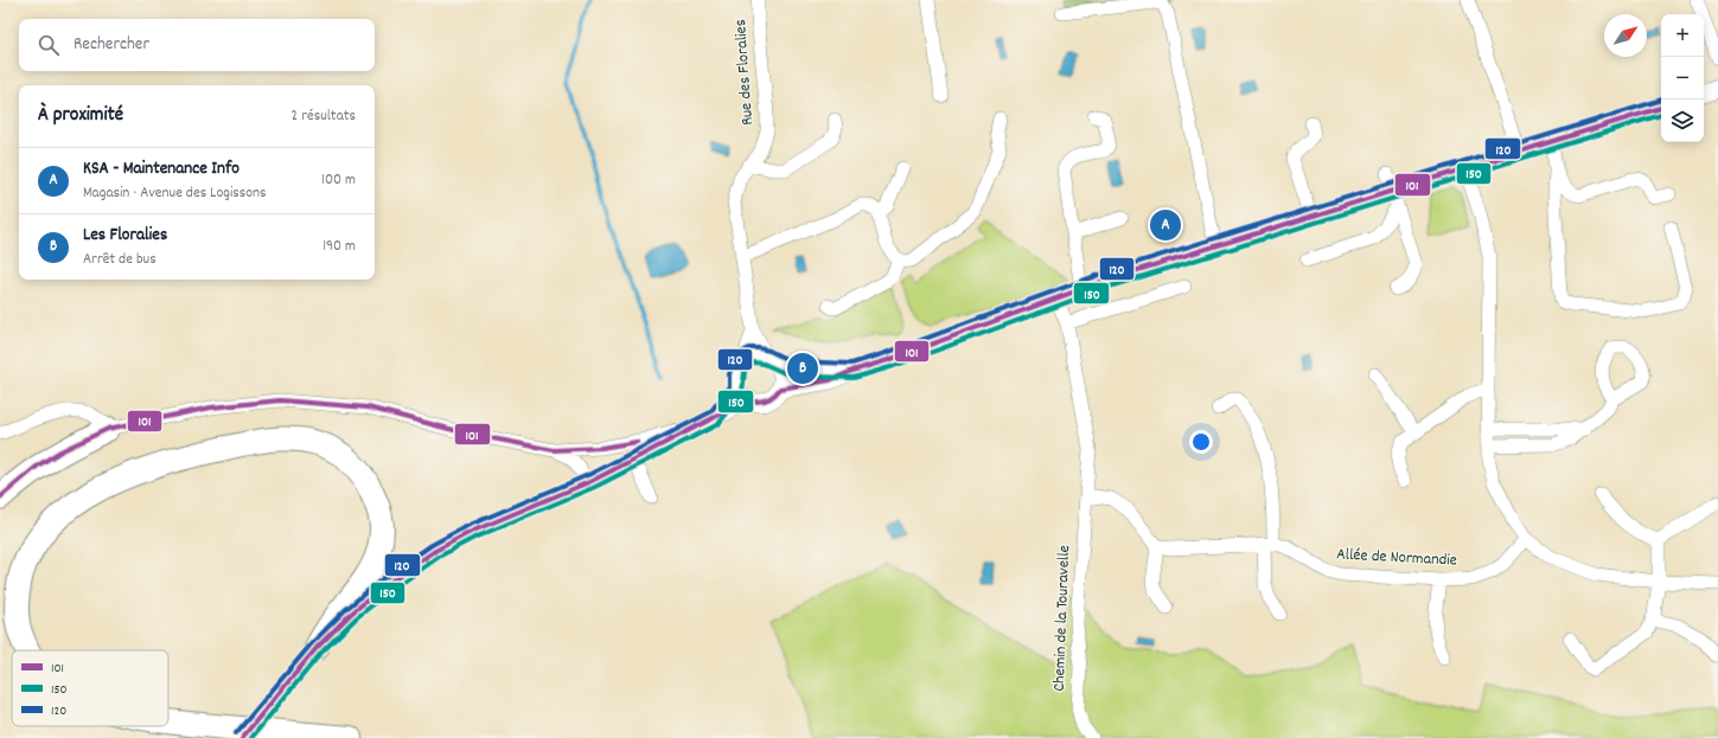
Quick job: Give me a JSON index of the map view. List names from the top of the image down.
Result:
{
  "streets": {
    "street": ["Rue des Floralies", "Allée de Normandie", "Chemin de la Touravelle"]
  },
  "lines": ["transit line 120", "transit line 101", "transit line 150"],
  "legend": ["101", "150", "120"],
  "north": "top right",
  "page": {
    "map_buttons": ["+", "−"],
    "search": "Rechercher",
    "heading": ["À proximité", "2 résultats"],
    "list": [
      {
        "mark": "A",
        "name": "KSA - Maintenance Info",
        "note": "Magasin · Avenue des Logissons",
        "value": "100 m"
      },
      {
        "mark": "B",
        "name": "Les Floralies",
        "note": "Arrêt de bus",
        "value": "190 m"
      }
    ],
    "pins": ["A", "B"]
  }
}
